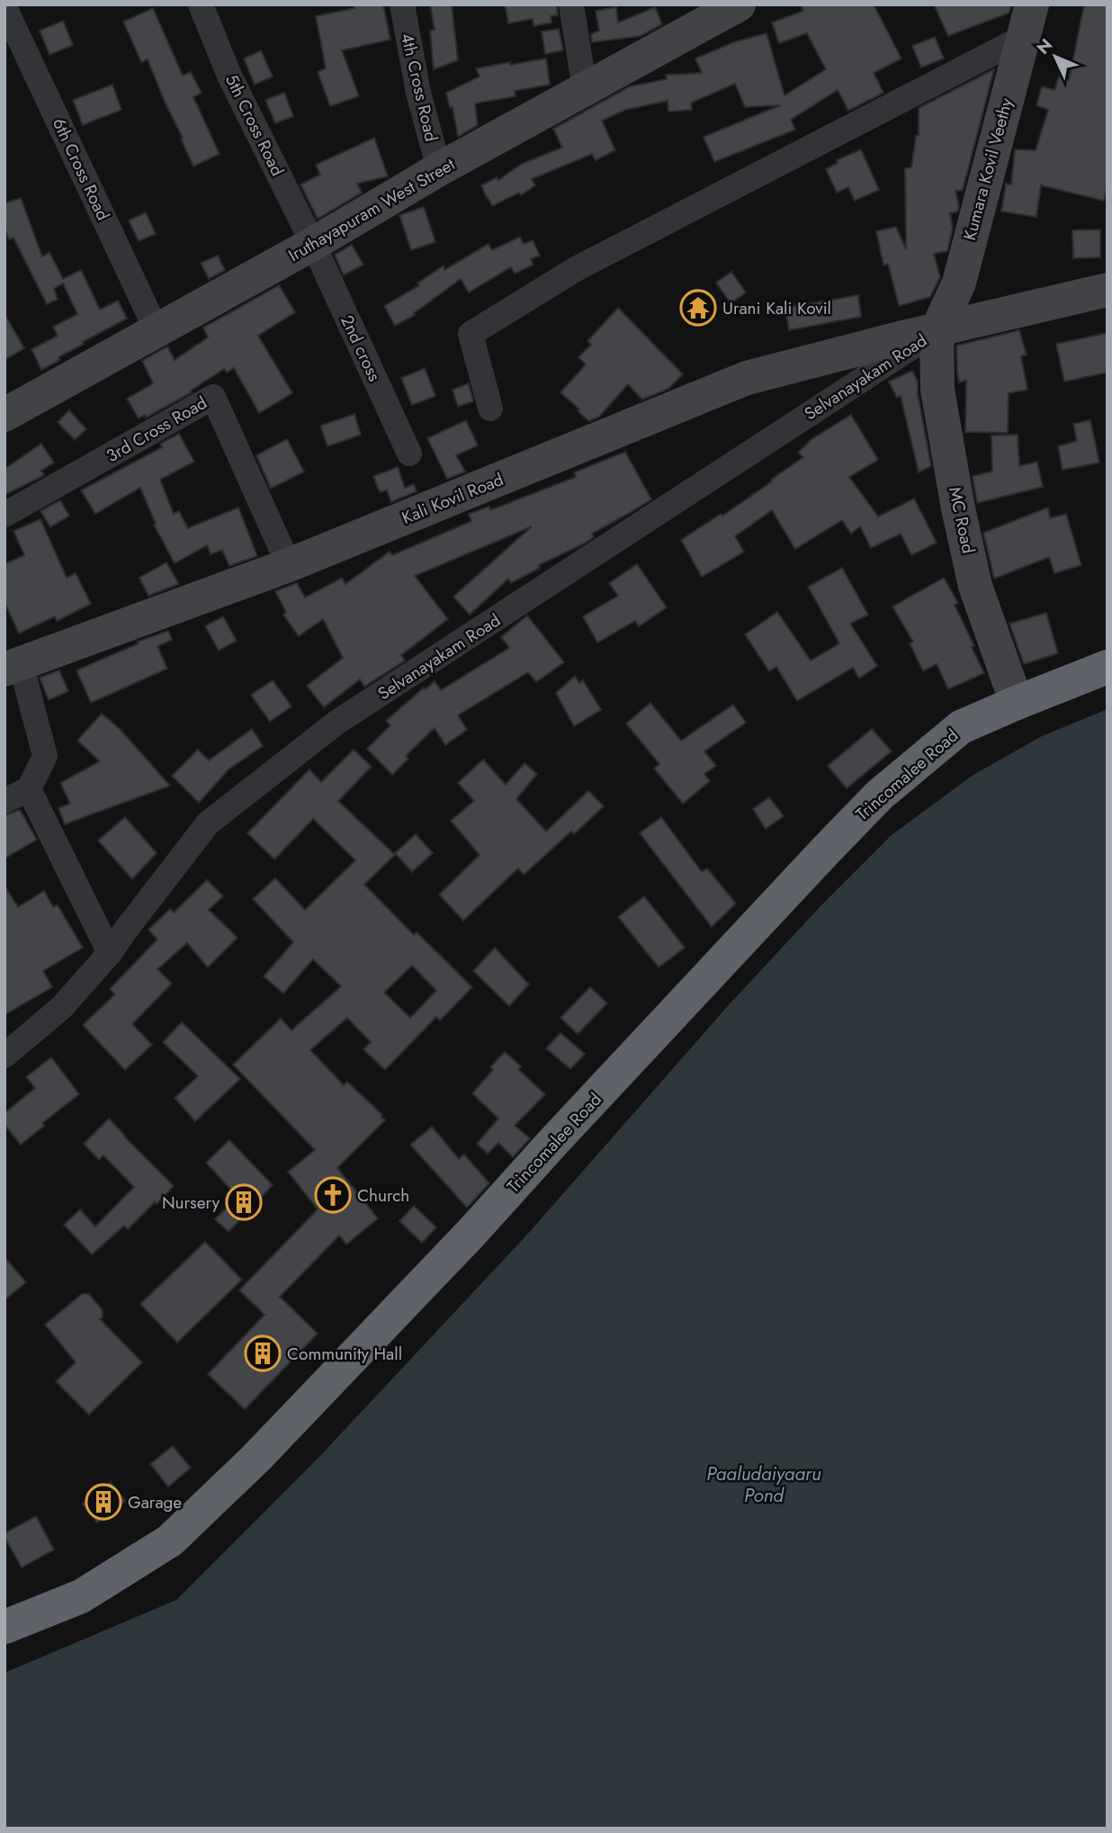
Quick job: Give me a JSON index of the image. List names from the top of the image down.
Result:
{
  "streets": {
    "highway": ["Trincomalee Road"],
    "main road": [
      "Kumara Kovil Veethy",
      "Iruthayapuram West Street",
      "Selvanayakam Road",
      "Kali Kovil Road",
      "MC Road"
    ],
    "street": [
      "4th Cross Road",
      "5th Cross Road",
      "6th Cross Road",
      "2nd cross",
      "3rd Cross Road"
    ]
  },
  "crossings": [
    ["4th Cross Road", "Iruthayapuram West Street"],
    ["5th Cross Road", "Iruthayapuram West Street"],
    ["5th Cross Road", "2nd cross"],
    ["6th Cross Road", "Iruthayapuram West Street"],
    ["Kumara Kovil Veethy", "Selvanayakam Road"],
    ["Kumara Kovil Veethy", "MC Road"],
    ["Iruthayapuram West Street", "2nd cross"],
    ["Selvanayakam Road", "Kali Kovil Road"],
    ["Selvanayakam Road", "MC Road"],
    ["3rd Cross Road", "Kali Kovil Road"],
    ["MC Road", "Trincomalee Road"]
  ],
  "water": ["Paaludaiyaaru Pond"],
  "places": {
    "temple": ["Urani Kali Kovil"],
    "church": ["Church"],
    "building": ["Nursery", "Community Hall", "Garage"]
  },
  "north": "top left"
}
